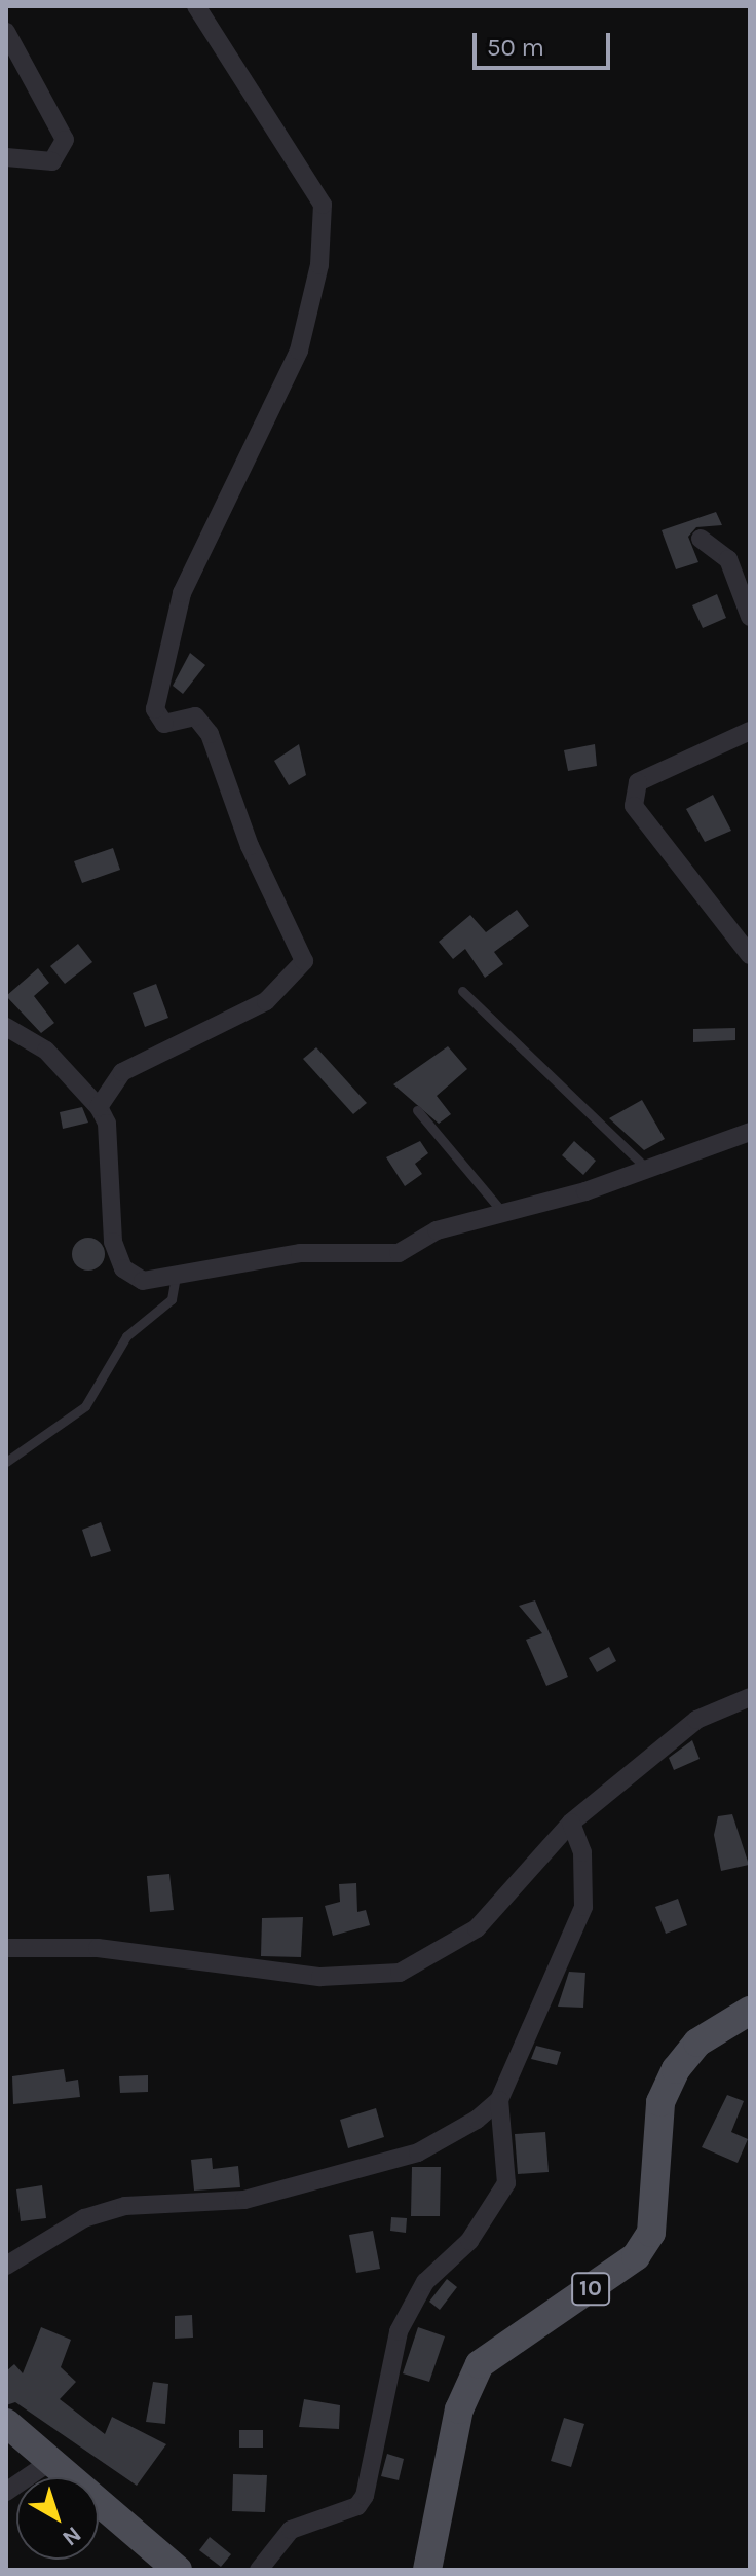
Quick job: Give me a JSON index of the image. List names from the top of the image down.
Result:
{
  "streets": {
    "main road": ["10"]
  },
  "scale_bar": "50 m",
  "north": "bottom right"
}
